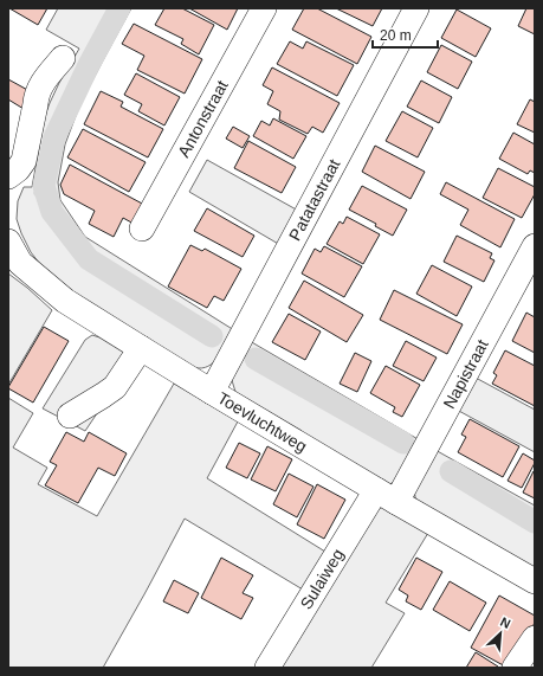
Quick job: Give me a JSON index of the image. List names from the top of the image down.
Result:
{
  "streets": {
    "street": [
      "Antonstraat",
      "Patatastraat",
      "Napistraat",
      "Toevluchtweg",
      "Sulaiweg"
    ]
  },
  "crossings": [
    ["Patatastraat", "Toevluchtweg"],
    ["Napistraat", "Toevluchtweg"],
    ["Toevluchtweg", "Sulaiweg"]
  ],
  "scale_bar": "20 m",
  "north": "top right"
}
